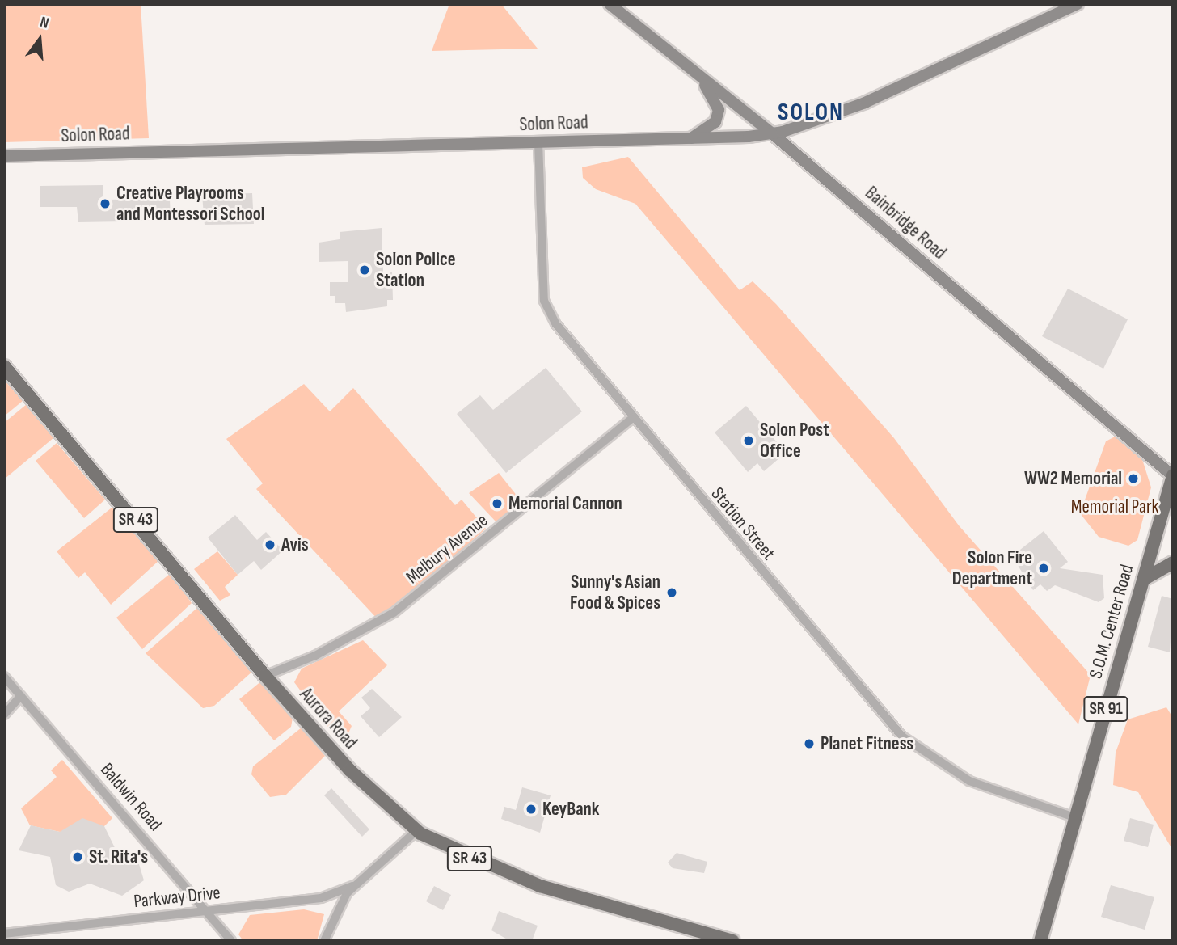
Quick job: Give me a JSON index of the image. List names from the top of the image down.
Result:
{
  "streets": {
    "main road": [
      "SR 43",
      "S.O.M. Center Road",
      "SR 91",
      "Aurora Road"
    ],
    "street": [
      "Solon Road",
      "Bainbridge Road",
      "Station Street",
      "Melbury Avenue",
      "Baldwin Road",
      "Parkway Drive"
    ]
  },
  "crossings": [
    ["Solon Road", "Bainbridge Road"],
    ["Solon Road", "Station Street"],
    ["Bainbridge Road", "S.O.M. Center Road"],
    ["Station Street", "Melbury Avenue"],
    ["Station Street", "S.O.M. Center Road"],
    ["Melbury Avenue", "Aurora Road"],
    ["Baldwin Road", "Parkway Drive"]
  ],
  "districts": ["SOLON"],
  "parks": ["Memorial Park"],
  "places": [
    "Creative Playrooms and Montessori School",
    "Solon Police Station",
    "Solon Post Office",
    "WW2 Memorial",
    "Memorial Cannon",
    "Avis",
    "Solon Fire Department",
    "Sunny's Asian Food & Spices",
    "Planet Fitness",
    "KeyBank",
    "St. Rita's"
  ],
  "north": "top"
}
